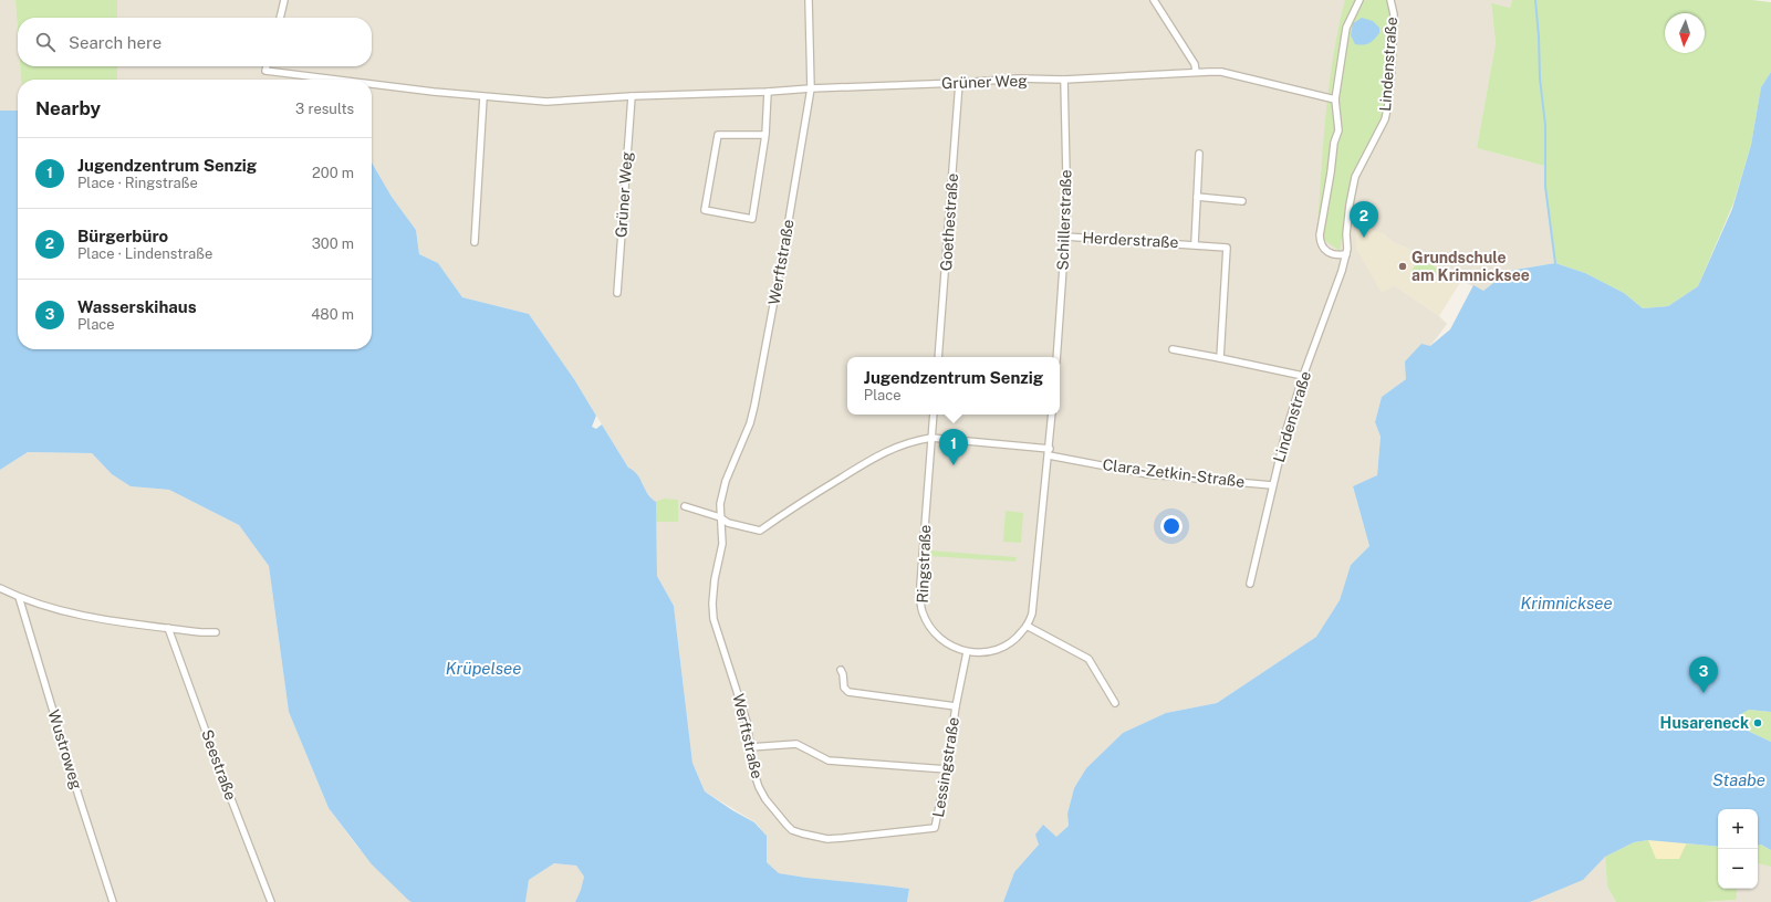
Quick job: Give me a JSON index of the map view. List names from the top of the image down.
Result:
{
  "streets": {
    "street": [
      "Lindenstraße",
      "Grüner Weg",
      "Schillerstraße",
      "Goethestraße",
      "Herderstraße",
      "Werftstraße",
      "Clara-Zetkin-Straße",
      "Ringstraße",
      "Wustroweg",
      "Seestraße",
      "Lessingstraße"
    ]
  },
  "crossings": [
    ["Lindenstraße", "Clara-Zetkin-Straße"],
    ["Grüner Weg", "Schillerstraße"],
    ["Grüner Weg", "Goethestraße"],
    ["Grüner Weg", "Werftstraße"],
    ["Schillerstraße", "Herderstraße"],
    ["Werftstraße", "Lessingstraße"],
    ["Clara-Zetkin-Straße", "Ringstraße"],
    ["Ringstraße", "Lessingstraße"]
  ],
  "water": ["Krimnicksee", "Krüpelsee", "Staabe"],
  "places": ["Grundschule am Krimnicksee", "Husareneck"],
  "north": "bottom",
  "page": {
    "search": "Search here",
    "heading": ["Nearby", "3 results"],
    "list": [
      {
        "mark": "1",
        "name": "Jugendzentrum Senzig",
        "note": "Place · Ringstraße",
        "value": "200 m"
      },
      {
        "mark": "2",
        "name": "Bürgerbüro",
        "note": "Place · Lindenstraße",
        "value": "300 m"
      },
      {
        "mark": "3",
        "name": "Wasserskihaus",
        "note": "Place",
        "value": "480 m"
      }
    ],
    "pins": ["2", "1", "3"],
    "popup": ["Jugendzentrum Senzig", "Place"],
    "map_buttons": ["+", "−"]
  }
}
